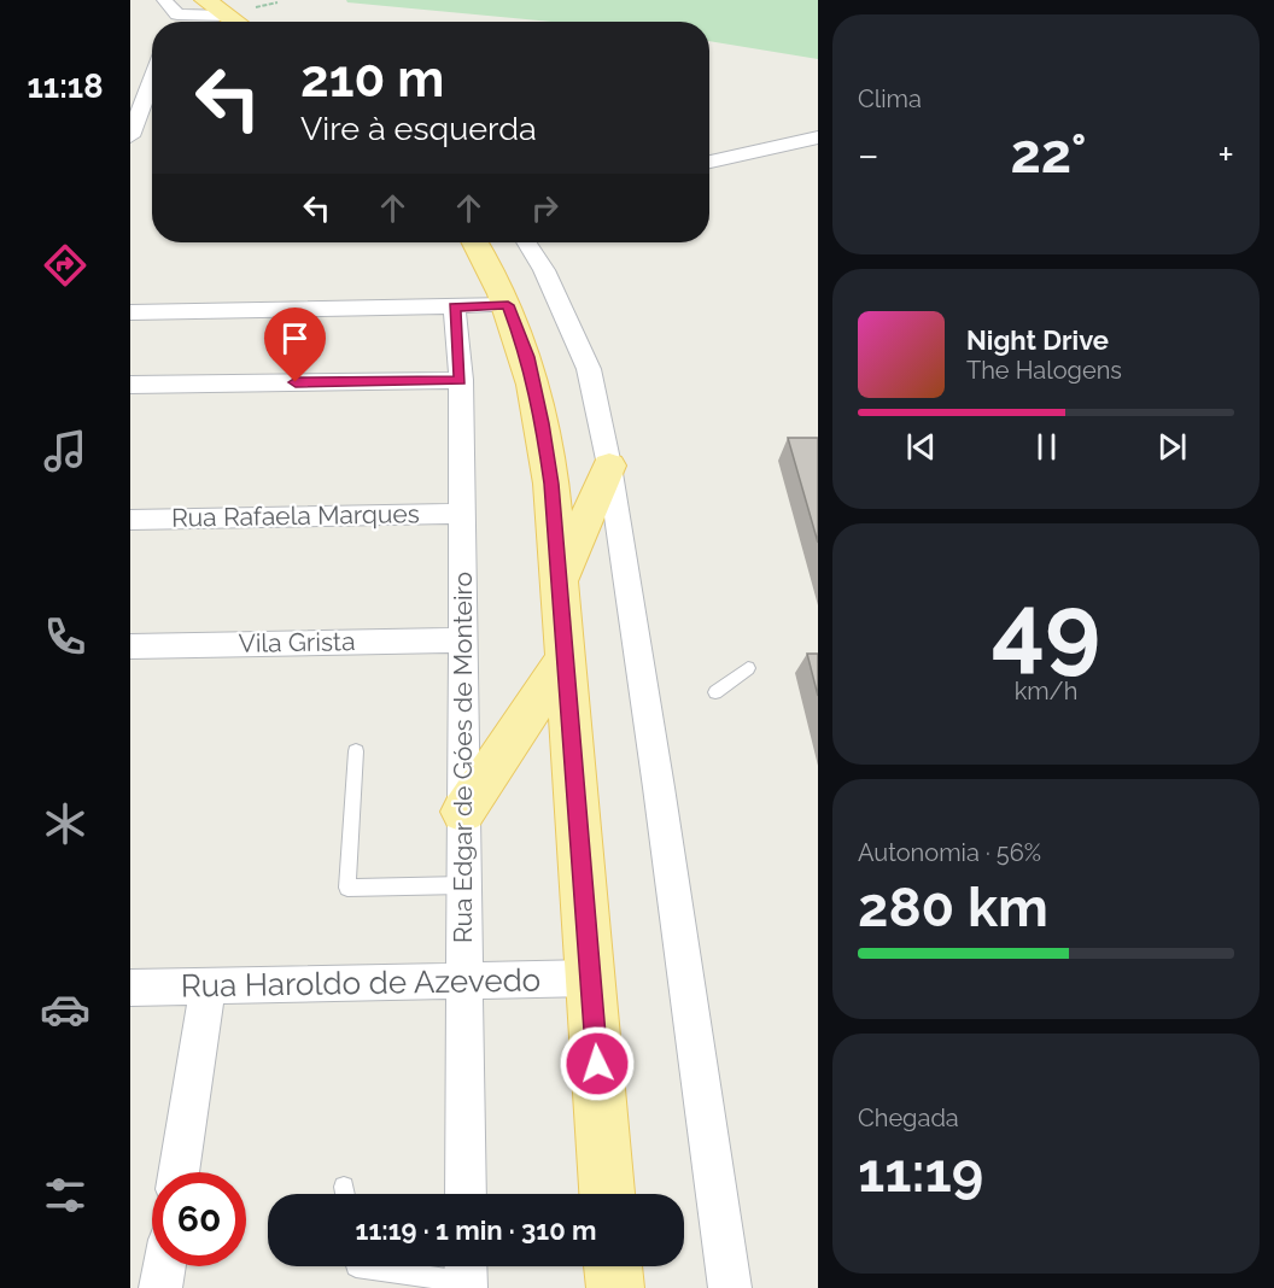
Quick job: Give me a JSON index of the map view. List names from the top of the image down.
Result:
{
  "streets": {
    "street": [
      "Rua Rafaela Marques",
      "Vila Grista",
      "Rua Edgar de Góes de Monteiro",
      "Rua Haroldo de Azevedo"
    ]
  },
  "crossings": [
    ["Rua Rafaela Marques", "Rua Edgar de Góes de Monteiro"],
    ["Vila Grista", "Rua Edgar de Góes de Monteiro"],
    ["Rua Edgar de Góes de Monteiro", "Rua Haroldo de Azevedo"]
  ],
  "page": {
    "tabs": "11:18",
    "tile": [
      "Clima",
      ["49", "km/h"],
      ["Autonomia · 56%", "280 km"],
      ["Chegada", "11:19"]
    ],
    "turn": ["210 m", "Vire à esquerda"],
    "heat": ["−", "22°", "+"],
    "song": ["Night Drive", "The Halogens"],
    "limit": "60",
    "trip": "11:19 · 1 min · 310 m"
  }
}
